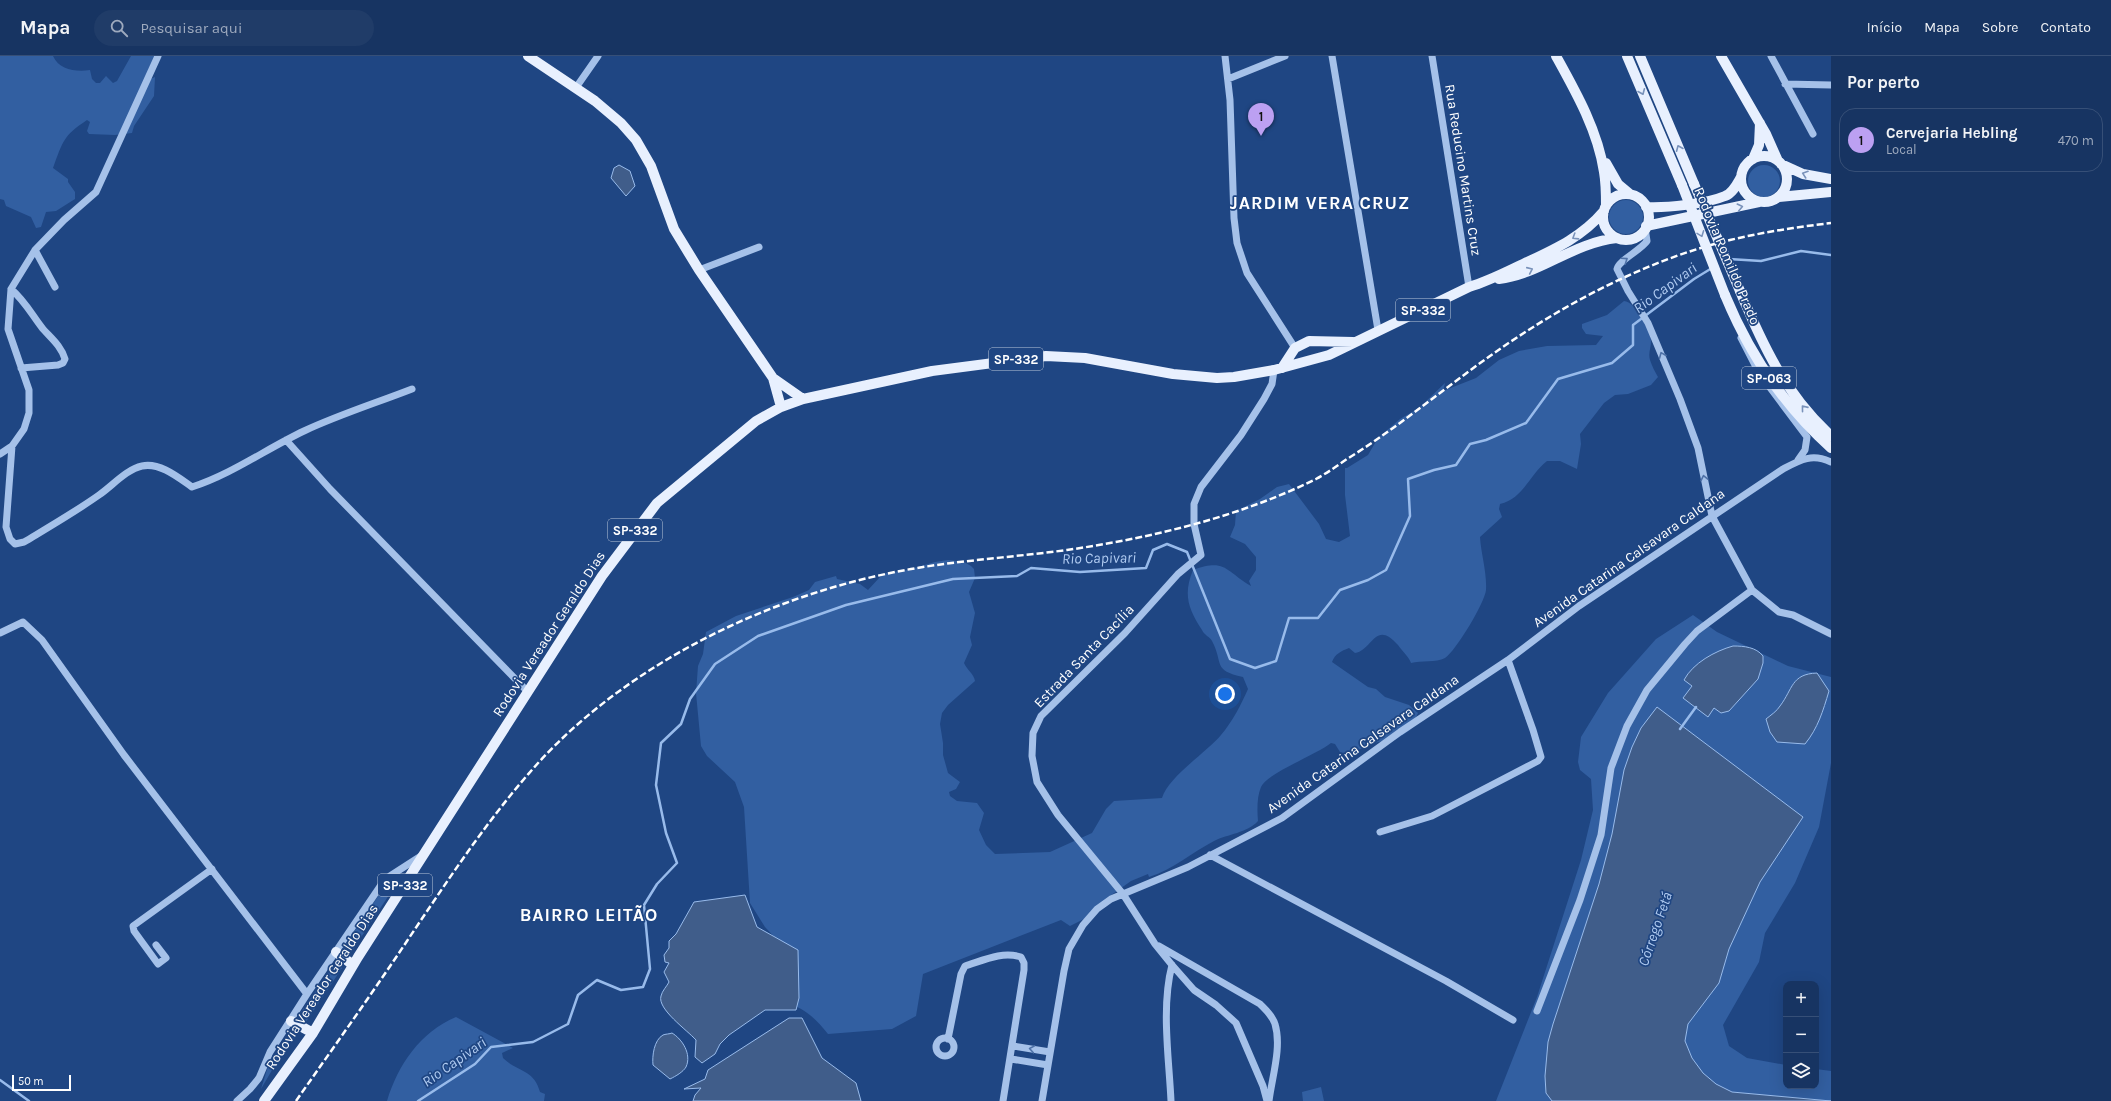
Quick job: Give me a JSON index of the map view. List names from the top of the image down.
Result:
{
  "streets": {
    "main road": [
      "Rodovia Romildo Prado",
      "SP-332",
      "SP-063",
      "Rodovia Vereador Geraldo Dias"
    ],
    "street": ["Rua Reducino Martins Cruz", "Avenida Catarina Calsavara Caldana", "Estrada Santa Cacília"]
  },
  "crossings": [
    ["Rua Reducino Martins Cruz", "Rodovia Vereador Geraldo Dias"],
    ["SP-332", "Rodovia Vereador Geraldo Dias"],
    ["Avenida Catarina Calsavara Caldana", "Estrada Santa Cacília"],
    ["Rodovia Vereador Geraldo Dias", "Estrada Santa Cacília"]
  ],
  "districts": ["JARDIM VERA CRUZ", "BAIRRO LEITÃO"],
  "water": ["Rio Capivari", "Córrego Fetá"],
  "scale_bar": "50 m",
  "page": {
    "header": "Mapa",
    "search": "Pesquisar aqui",
    "nav": [
      "Início",
      "Mapa",
      "Sobre",
      "Contato"
    ],
    "heading": "Por perto",
    "pins": "1",
    "list": [
      {
        "mark": "1",
        "name": "Cervejaria Hebling",
        "note": "Local",
        "value": "470 m"
      }
    ],
    "map_buttons": ["+", "−"],
    "scale": "50 m"
  }
}
